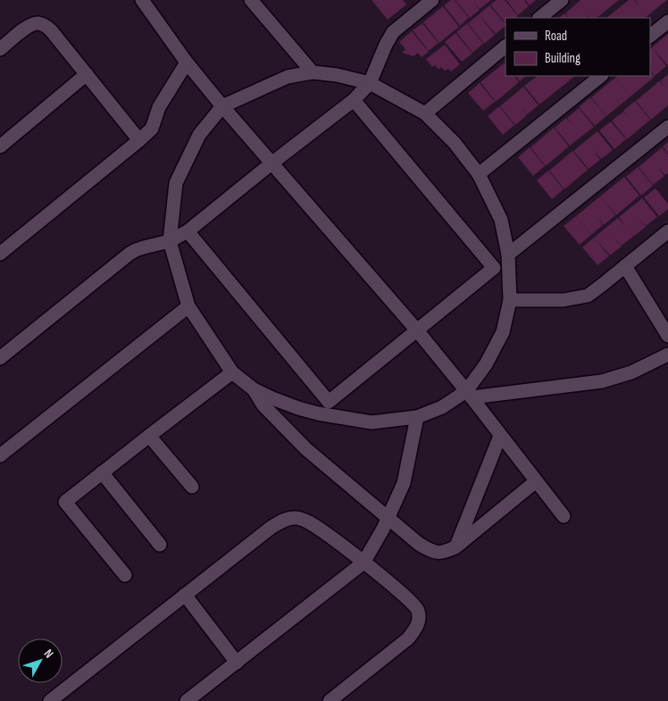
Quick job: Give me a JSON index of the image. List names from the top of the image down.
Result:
{
  "legend": ["Road", "Building"],
  "north": "top right"
}
